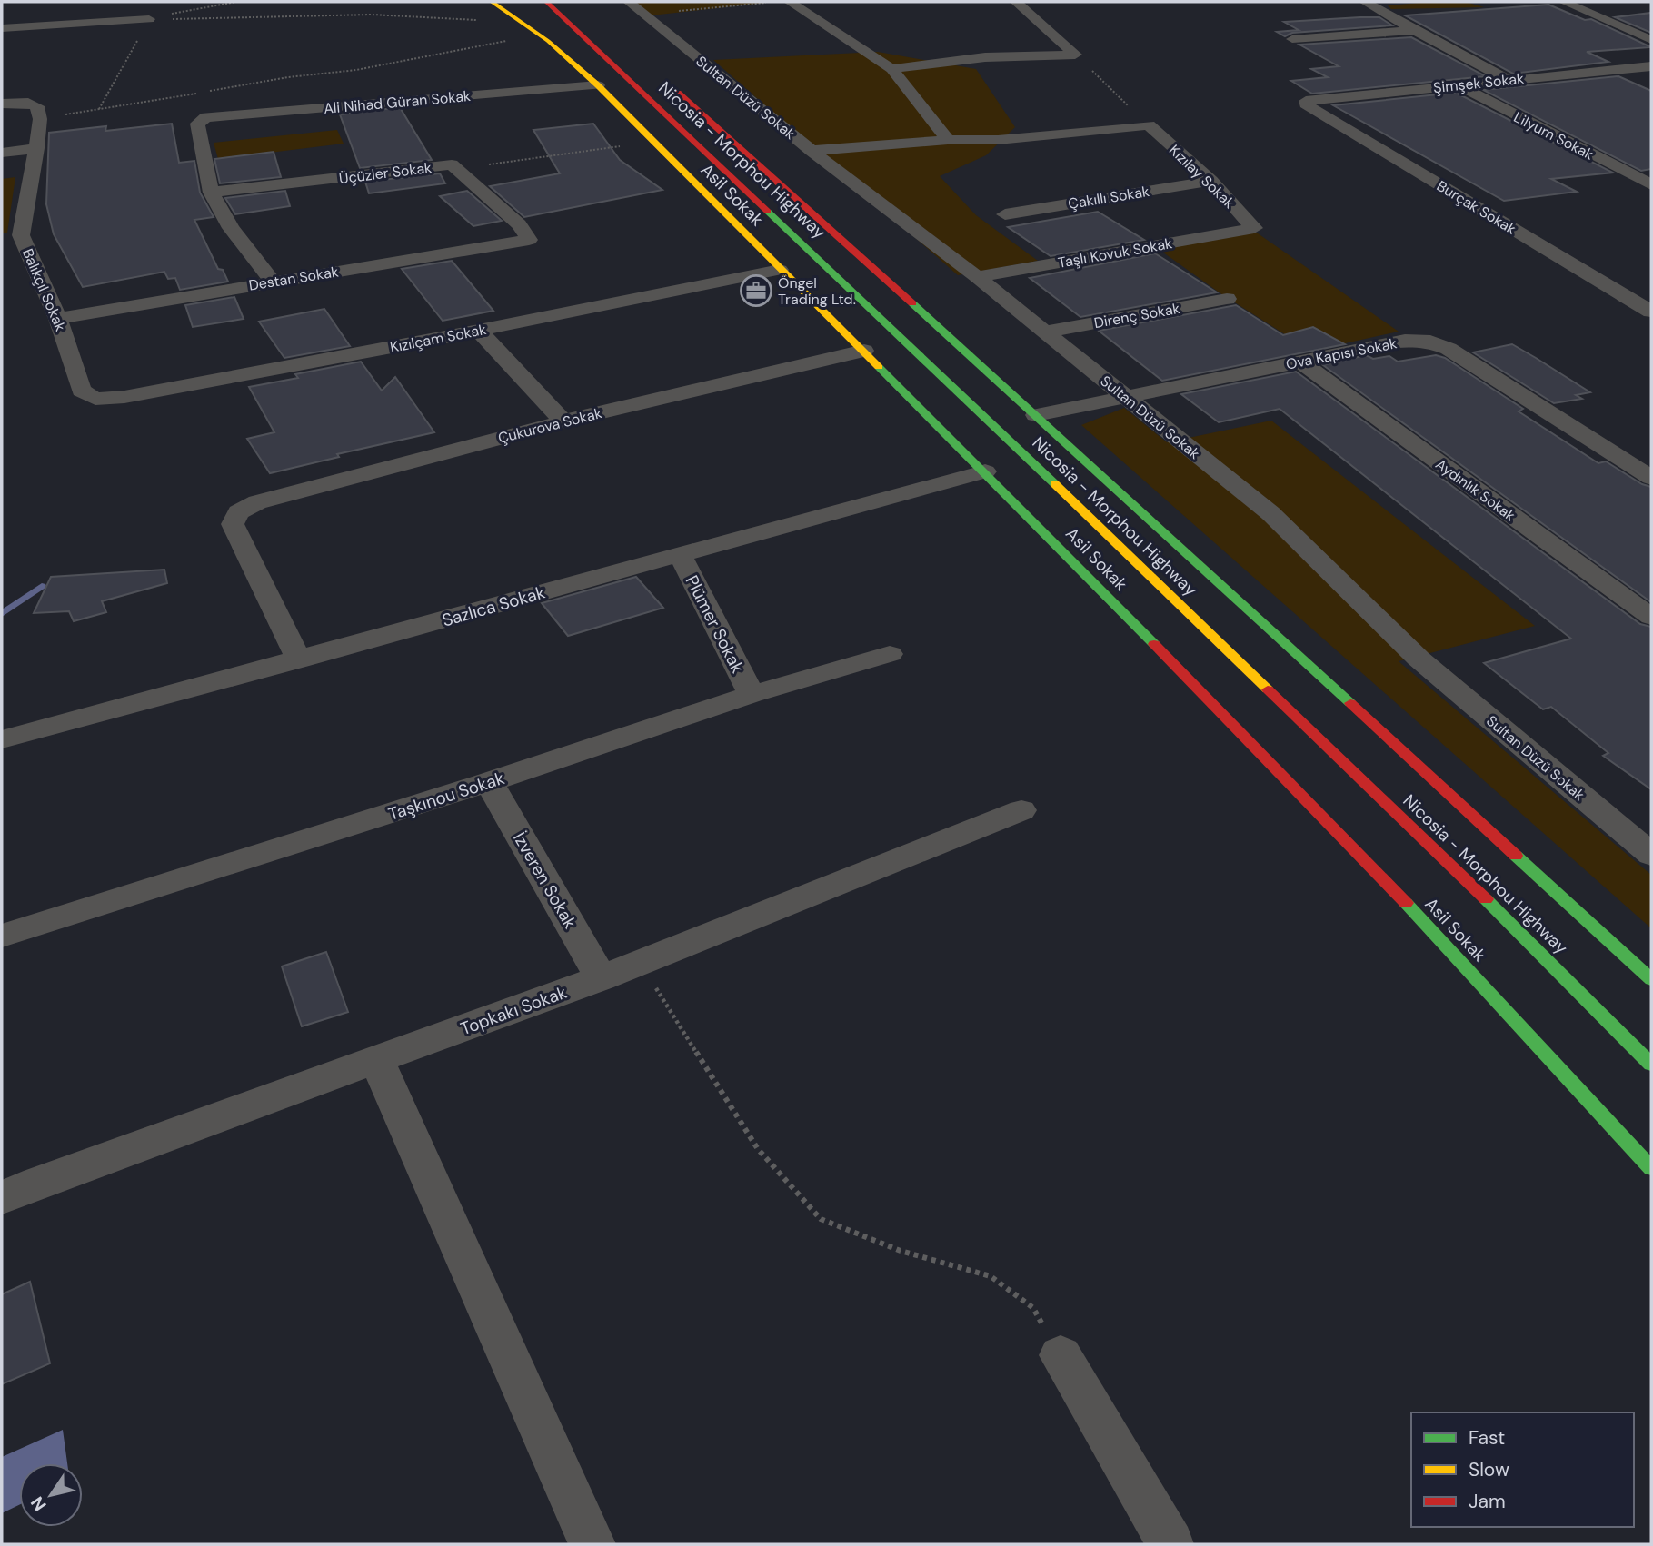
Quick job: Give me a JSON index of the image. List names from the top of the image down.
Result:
{
  "streets": {
    "main road": ["Nicosia - Morphou Highway", "Asil Sokak"],
    "street": [
      "Şimşek Sokak",
      "Sultan Düzü Sokak",
      "Ali Nihad Güran Sokak",
      "Lilyum Sokak",
      "Üçüzler Sokak",
      "Kızılay Sokak",
      "Çakıllı Sokak",
      "Burçak Sokak",
      "Taşlı Kovuk Sokak",
      "Destan Sokak",
      "Balıkçıl Sokak",
      "Direnç Sokak",
      "Kızılçam Sokak",
      "Ova Kapısı Sokak",
      "Çukurova Sokak",
      "Aydınlık Sokak",
      "Sazlıca Sokak",
      "Plümer Sokak",
      "Taşkınou Sokak",
      "İzveren Sokak",
      "Topkakı Sokak"
    ]
  },
  "crossings": [
    ["Şimşek Sokak", "Lilyum Sokak"],
    ["Şimşek Sokak", "Burçak Sokak"],
    ["Sultan Düzü Sokak", "Taşlı Kovuk Sokak"],
    ["Sultan Düzü Sokak", "Direnç Sokak"],
    ["Sultan Düzü Sokak", "Ova Kapısı Sokak"],
    ["Ali Nihad Güran Sokak", "Üçüzler Sokak"],
    ["Ali Nihad Güran Sokak", "Asil Sokak"],
    ["Nicosia - Morphou Highway", "Ova Kapısı Sokak"],
    ["Üçüzler Sokak", "Destan Sokak"],
    ["Kızılay Sokak", "Çakıllı Sokak"],
    ["Kızılay Sokak", "Taşlı Kovuk Sokak"],
    ["Asil Sokak", "Kızılçam Sokak"],
    ["Asil Sokak", "Çukurova Sokak"],
    ["Asil Sokak", "Sazlıca Sokak"],
    ["Destan Sokak", "Balıkçıl Sokak"],
    ["Balıkçıl Sokak", "Kızılçam Sokak"],
    ["Ova Kapısı Sokak", "Aydınlık Sokak"],
    ["Çukurova Sokak", "Sazlıca Sokak"],
    ["Sazlıca Sokak", "Plümer Sokak"],
    ["Plümer Sokak", "Taşkınou Sokak"],
    ["Taşkınou Sokak", "İzveren Sokak"],
    ["İzveren Sokak", "Topkakı Sokak"]
  ],
  "places": {
    "office": ["Öngel Trading Ltd."]
  },
  "legend": ["Fast", "Slow", "Jam"],
  "north": "bottom left"
}
